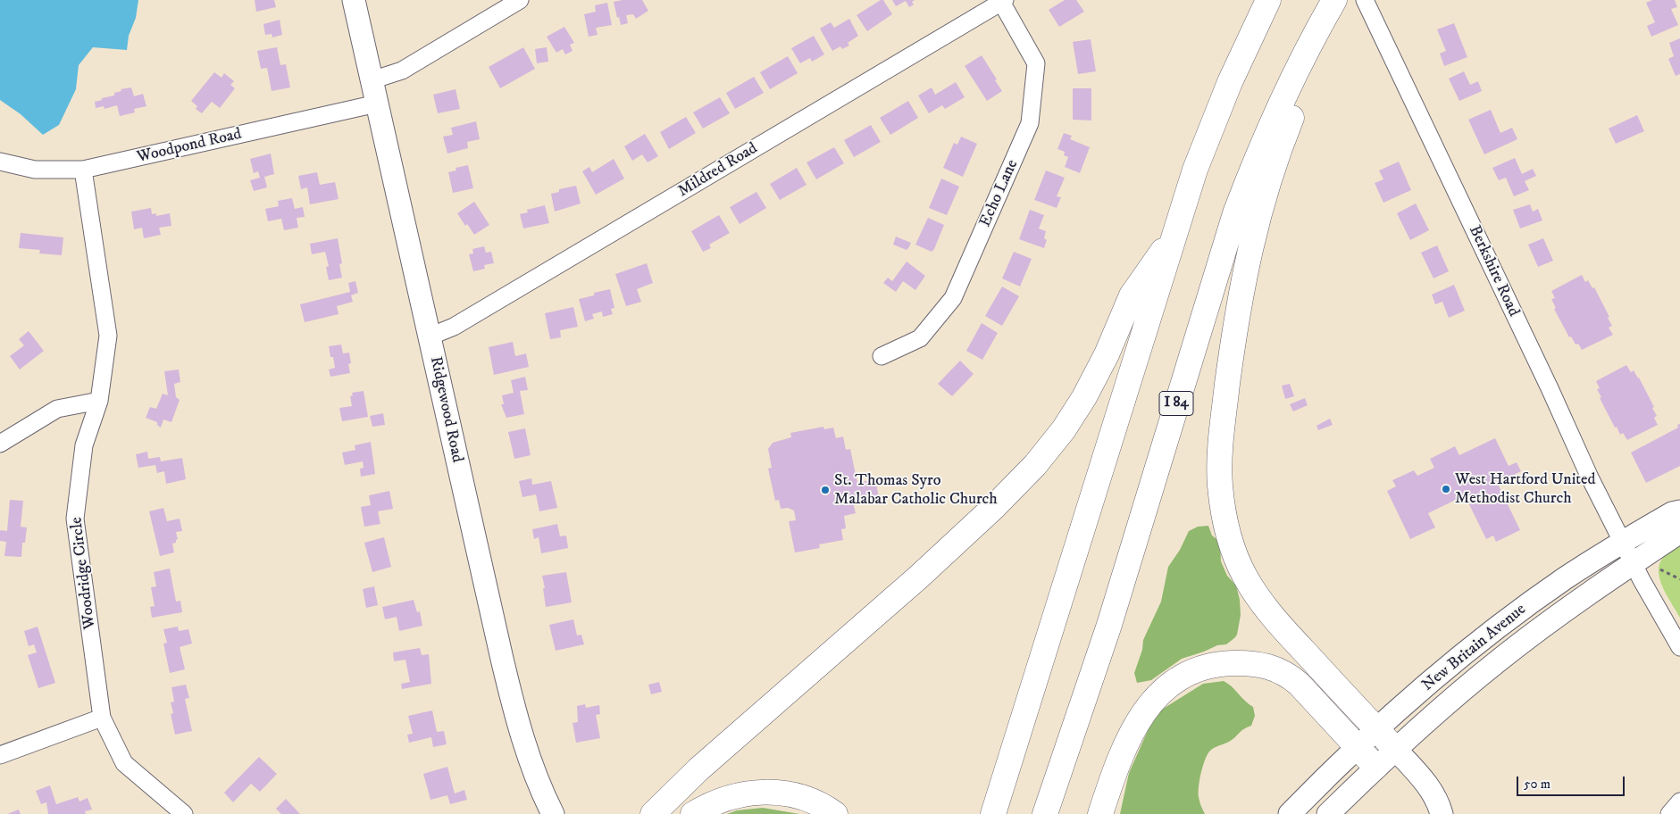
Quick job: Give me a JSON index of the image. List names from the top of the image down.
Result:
{
  "streets": {
    "highway": ["I 84"],
    "main road": ["Ridgewood Road", "New Britain Avenue"],
    "street": [
      "Woodpond Road",
      "Mildred Road",
      "Echo Lane",
      "Berkshire Road",
      "Woodridge Circle"
    ]
  },
  "crossings": [
    ["Woodpond Road", "Ridgewood Road"],
    ["Woodpond Road", "Woodridge Circle"],
    ["Mildred Road", "Echo Lane"],
    ["Mildred Road", "Ridgewood Road"],
    ["Berkshire Road", "New Britain Avenue"]
  ],
  "places": ["West Hartford United Methodist Church", "St. Thomas Syro Malabar Catholic Church"],
  "scale_bar": "50 m"
}
